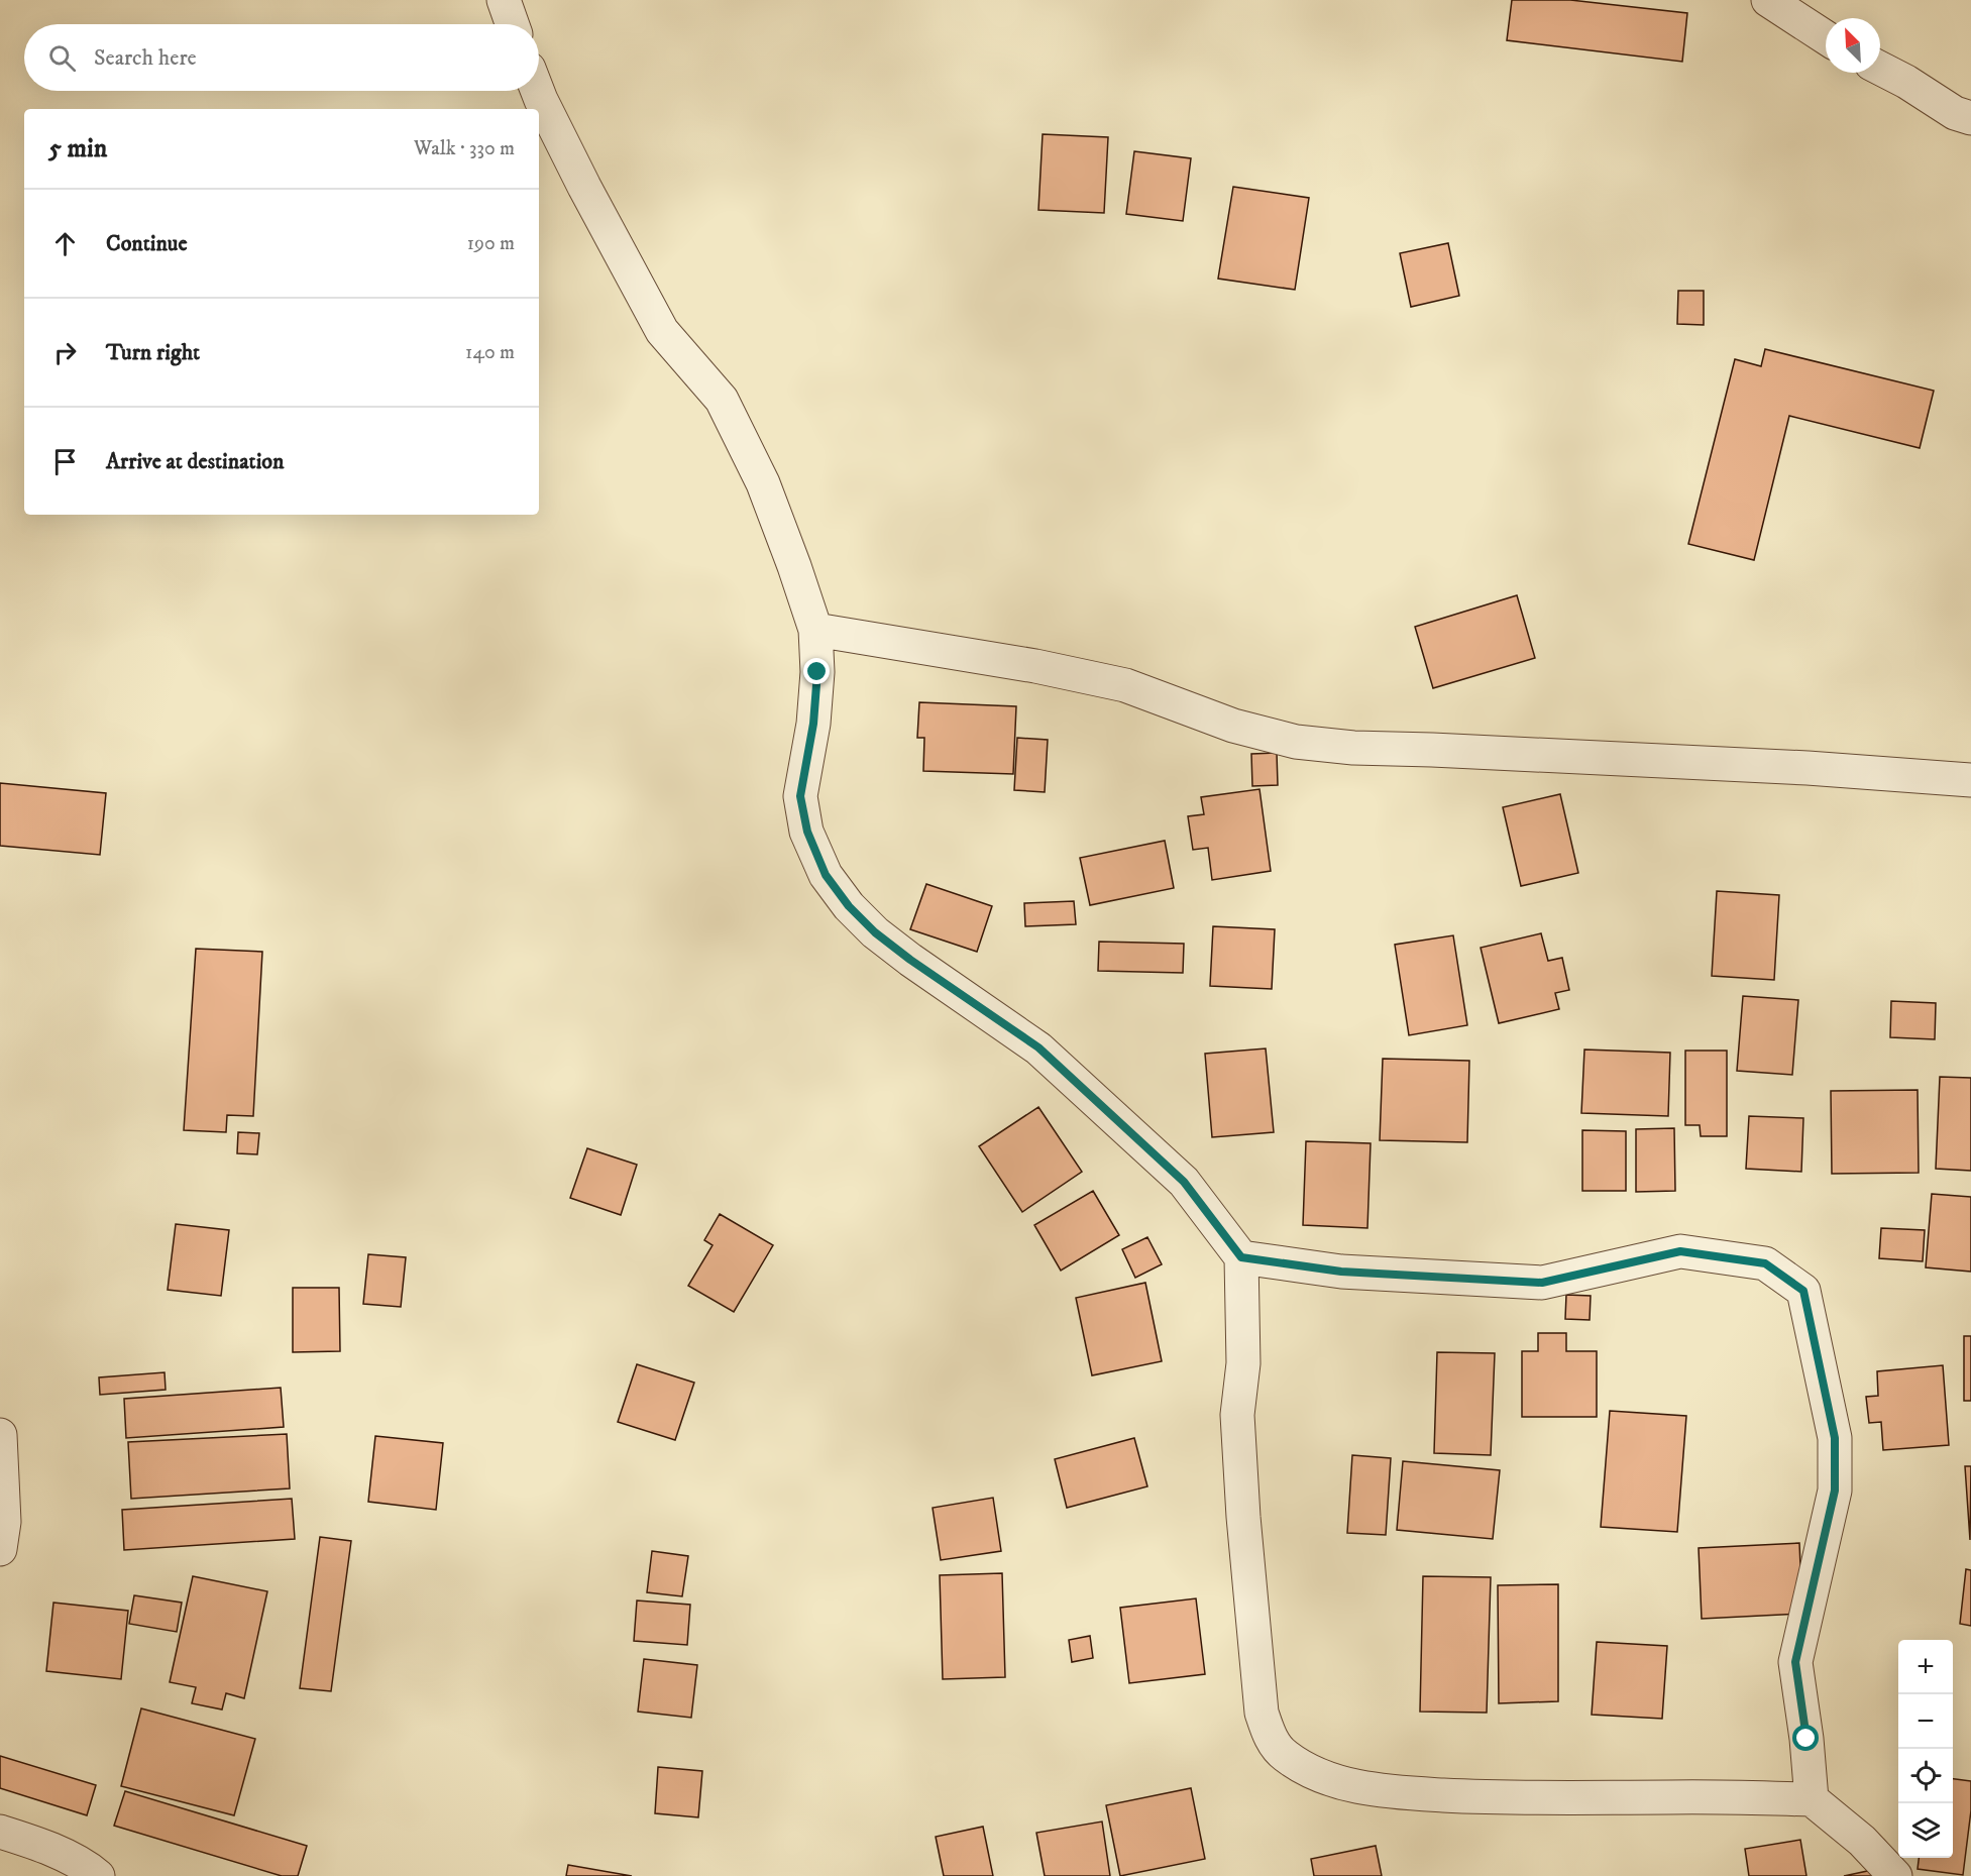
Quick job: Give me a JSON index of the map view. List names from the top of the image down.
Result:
{
  "north": "top left",
  "page": {
    "search": "Search here",
    "heading": ["5 min", "Walk · 330 m"],
    "list": [
      ["Continue", "190 m"],
      ["Turn right", "140 m"],
      "Arrive at destination"
    ],
    "map_buttons": ["+", "−"]
  }
}
